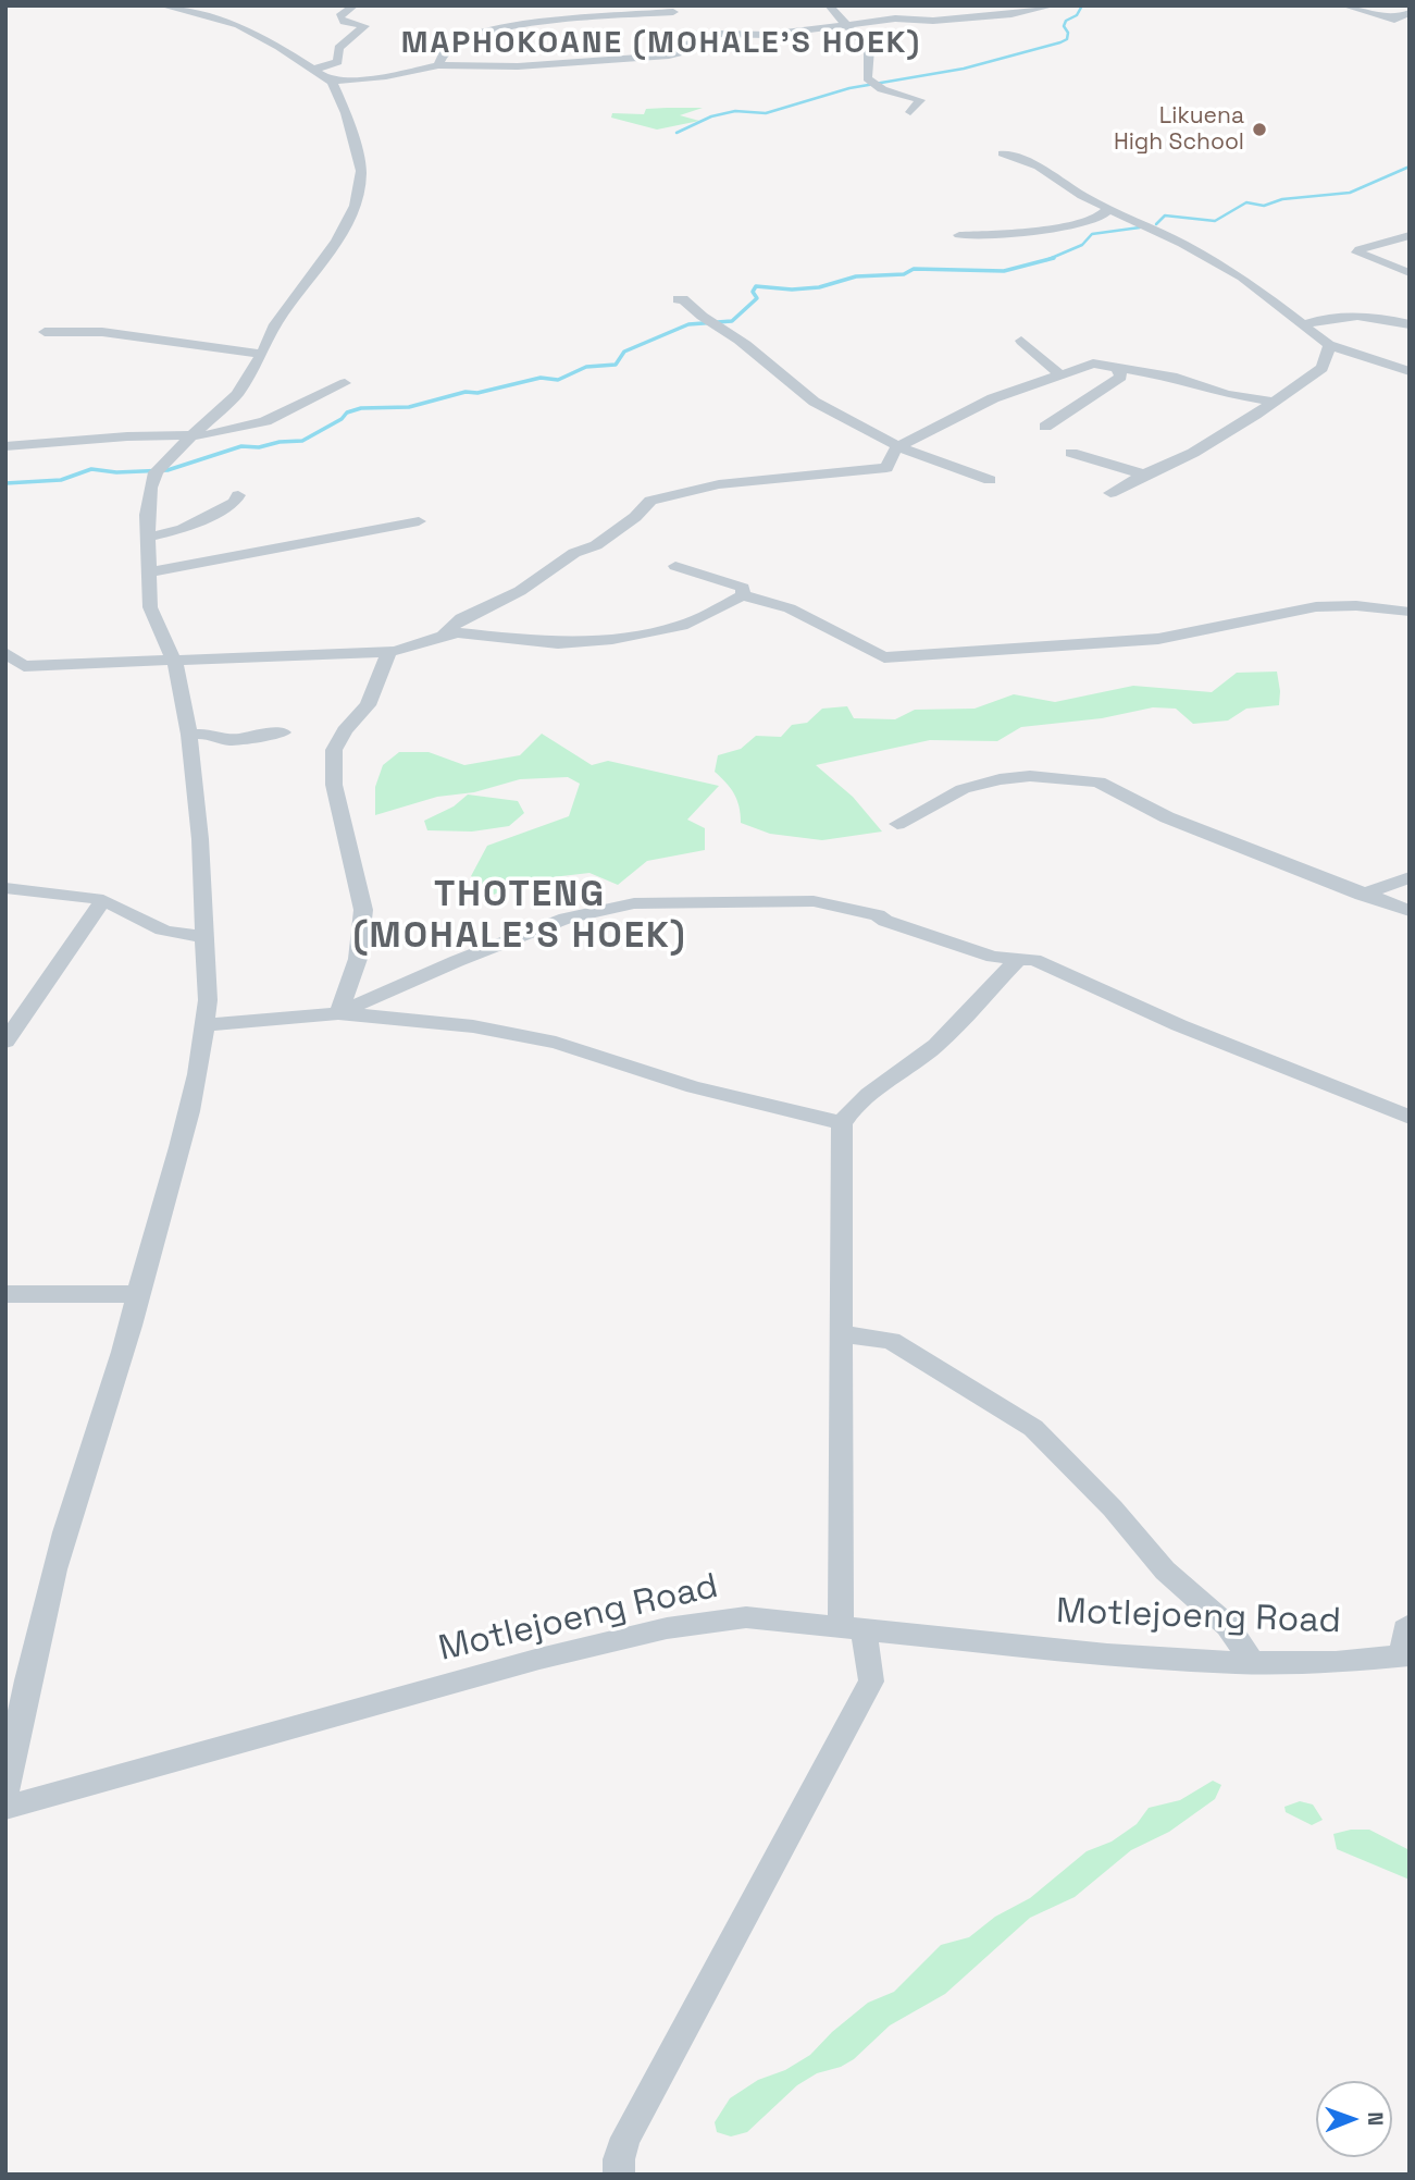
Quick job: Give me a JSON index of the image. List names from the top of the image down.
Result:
{
  "streets": {
    "street": ["Motlejoeng Road"]
  },
  "districts": ["MAPHOKOANE (MOHALE'S HOEK)", "THOTENG (MOHALE'S HOEK)"],
  "places": ["Likuena High School"],
  "north": "right"
}
